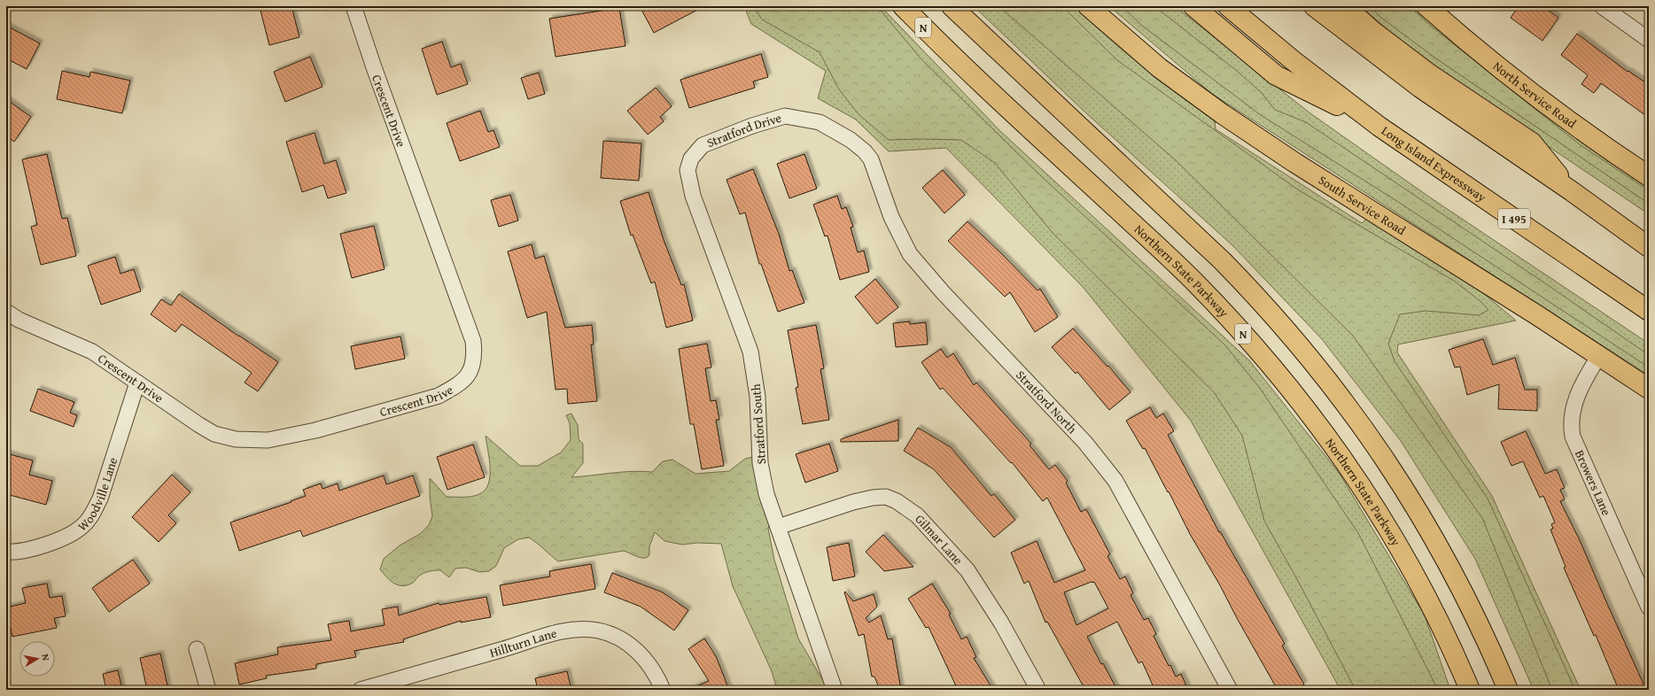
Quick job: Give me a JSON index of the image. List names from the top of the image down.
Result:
{
  "streets": {
    "main road": [
      "N",
      "North Service Road",
      "Long Island Expressway",
      "South Service Road",
      "I 495",
      "Northern State Parkway"
    ],
    "street": [
      "Crescent Drive",
      "Stratford Drive",
      "Stratford North",
      "Stratford South",
      "Browers Lane",
      "Woodville Lane",
      "Gilmar Lane",
      "Hillturn Lane"
    ]
  },
  "crossings": [
    ["Crescent Drive", "Woodville Lane"],
    ["Stratford Drive", "Stratford North"],
    ["Stratford Drive", "Stratford South"],
    ["South Service Road", "Browers Lane"],
    ["Stratford South", "Gilmar Lane"]
  ],
  "north": "right"
}
